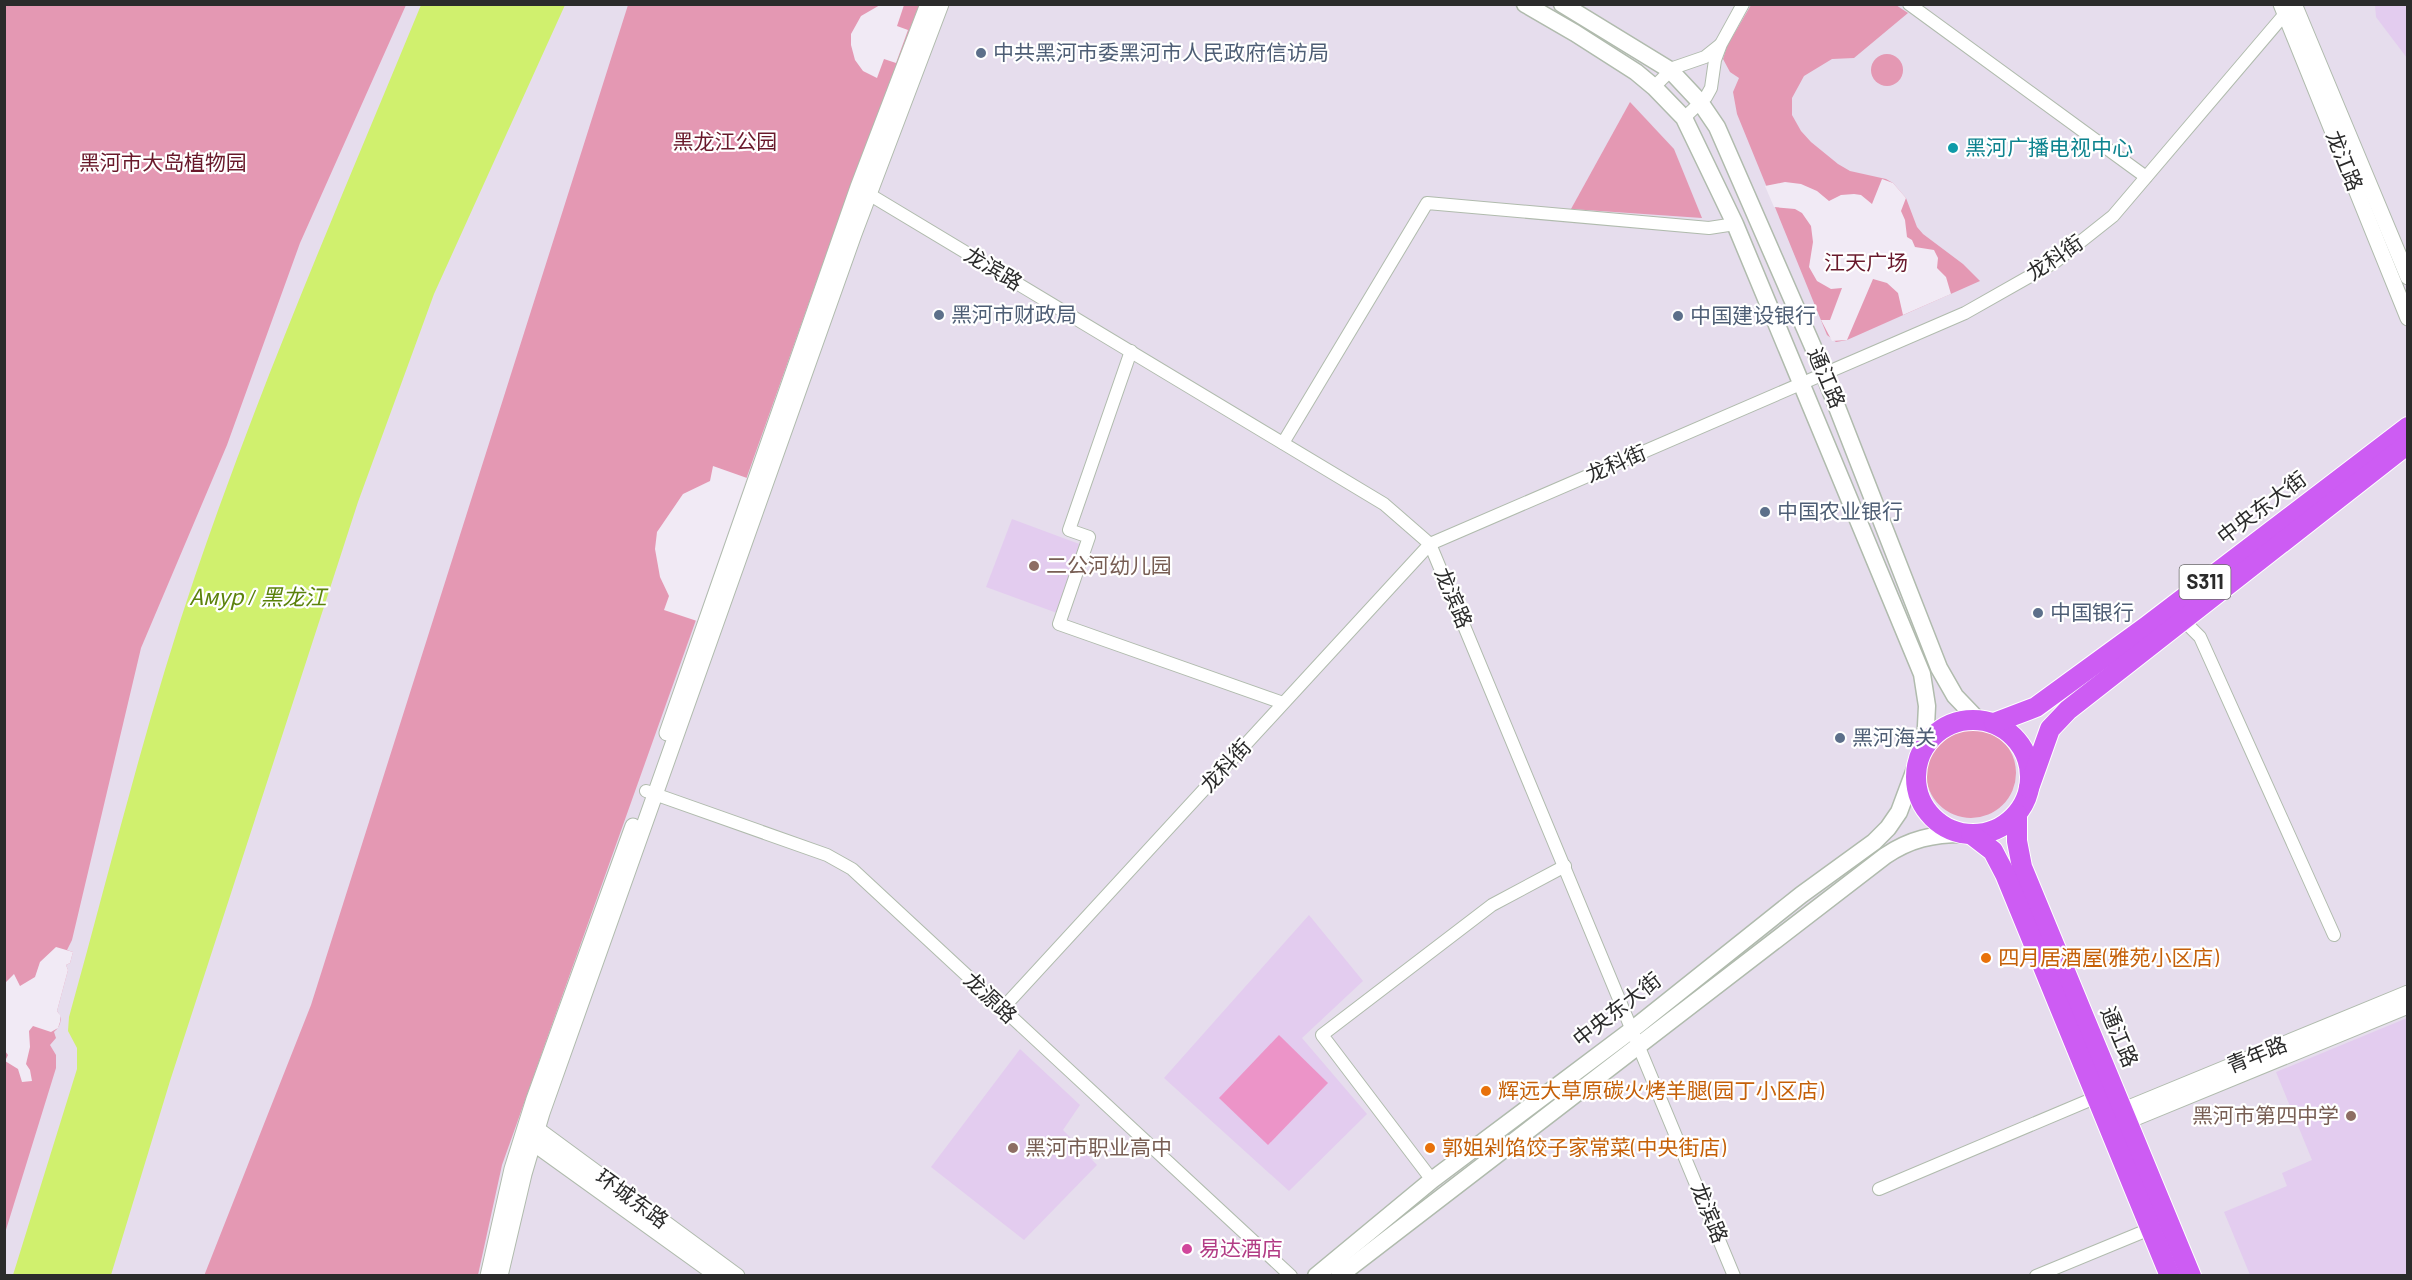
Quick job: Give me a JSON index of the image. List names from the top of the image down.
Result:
{
  "streets": {
    "main road": ["通江路", "中央东大街", "S311"],
    "street": [
      "龙江路",
      "龙科街",
      "龙滨路",
      "龙源路",
      "青年路",
      "环城东路"
    ]
  },
  "crossings": [
    ["龙江路", "龙科街"],
    ["龙科街", "龙滨路"],
    ["龙科街", "通江路"],
    ["龙科街", "龙源路"],
    ["龙滨路", "中央东大街"],
    ["通江路", "中央东大街"],
    ["通江路", "青年路"]
  ],
  "water": ["Амур / 黑龙江"],
  "parks": ["黑龙江公园", "黑河市大岛植物园", "江天广场"],
  "places": [
    "中共黑河市委黑河市人民政府信访局",
    "黑河广播电视中心",
    "黑河市财政局",
    "中国建设银行",
    "中国农业银行",
    "二公河幼儿园",
    "中国银行",
    "黑河海关",
    "四月居酒屋(雅苑小区店)",
    "辉远大草原碳火烤羊腿(园丁小区店)",
    "黑河市第四中学",
    "黑河市职业高中",
    "郭姐剁馅饺子家常菜(中央街店)",
    "易达酒店"
  ]
}
